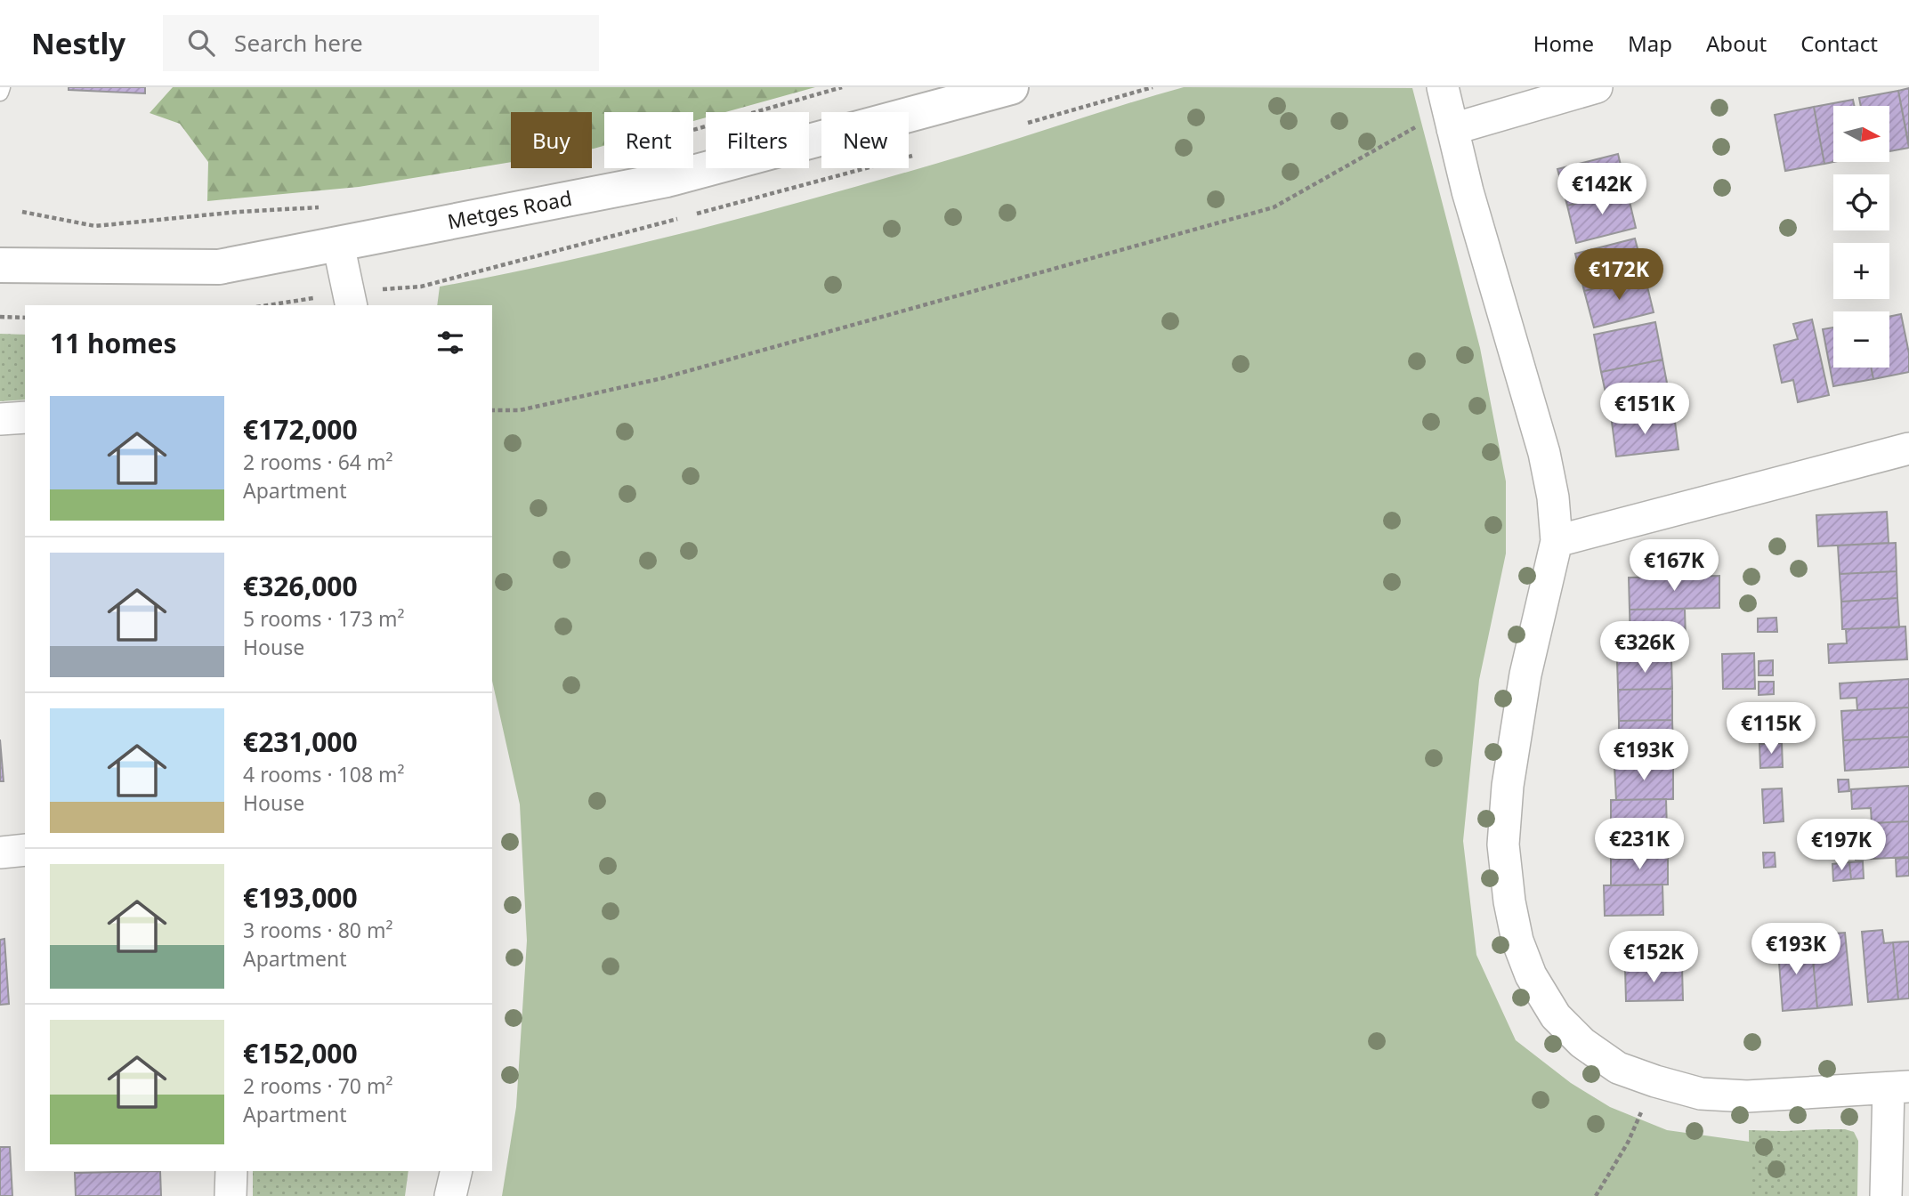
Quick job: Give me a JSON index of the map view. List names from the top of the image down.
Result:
{
  "streets": {
    "street": ["Metges Road"]
  },
  "north": "right",
  "page": {
    "header": "Nestly",
    "search": "Search here",
    "nav": [
      "Home",
      "Map",
      "About",
      "Contact"
    ],
    "map_buttons": ["+", "−"],
    "chip": [
      "Buy",
      "Rent",
      "Filters",
      "New"
    ],
    "price": [
      "€142K",
      "€172K",
      "€151K",
      "€167K",
      "€326K",
      "€115K",
      "€193K",
      "€231K",
      "€197K",
      "€193K",
      "€152K"
    ],
    "heading": "11 homes",
    "list": [
      {
        "name": "€172,000",
        "note": "2 rooms · 64 m² · Apartment"
      },
      {
        "name": "€326,000",
        "note": "5 rooms · 173 m² · House"
      },
      {
        "name": "€231,000",
        "note": "4 rooms · 108 m² · House"
      },
      {
        "name": "€193,000",
        "note": "3 rooms · 80 m² · Apartment"
      },
      {
        "name": "€152,000",
        "note": "2 rooms · 70 m² · Apartment"
      }
    ]
  }
}
